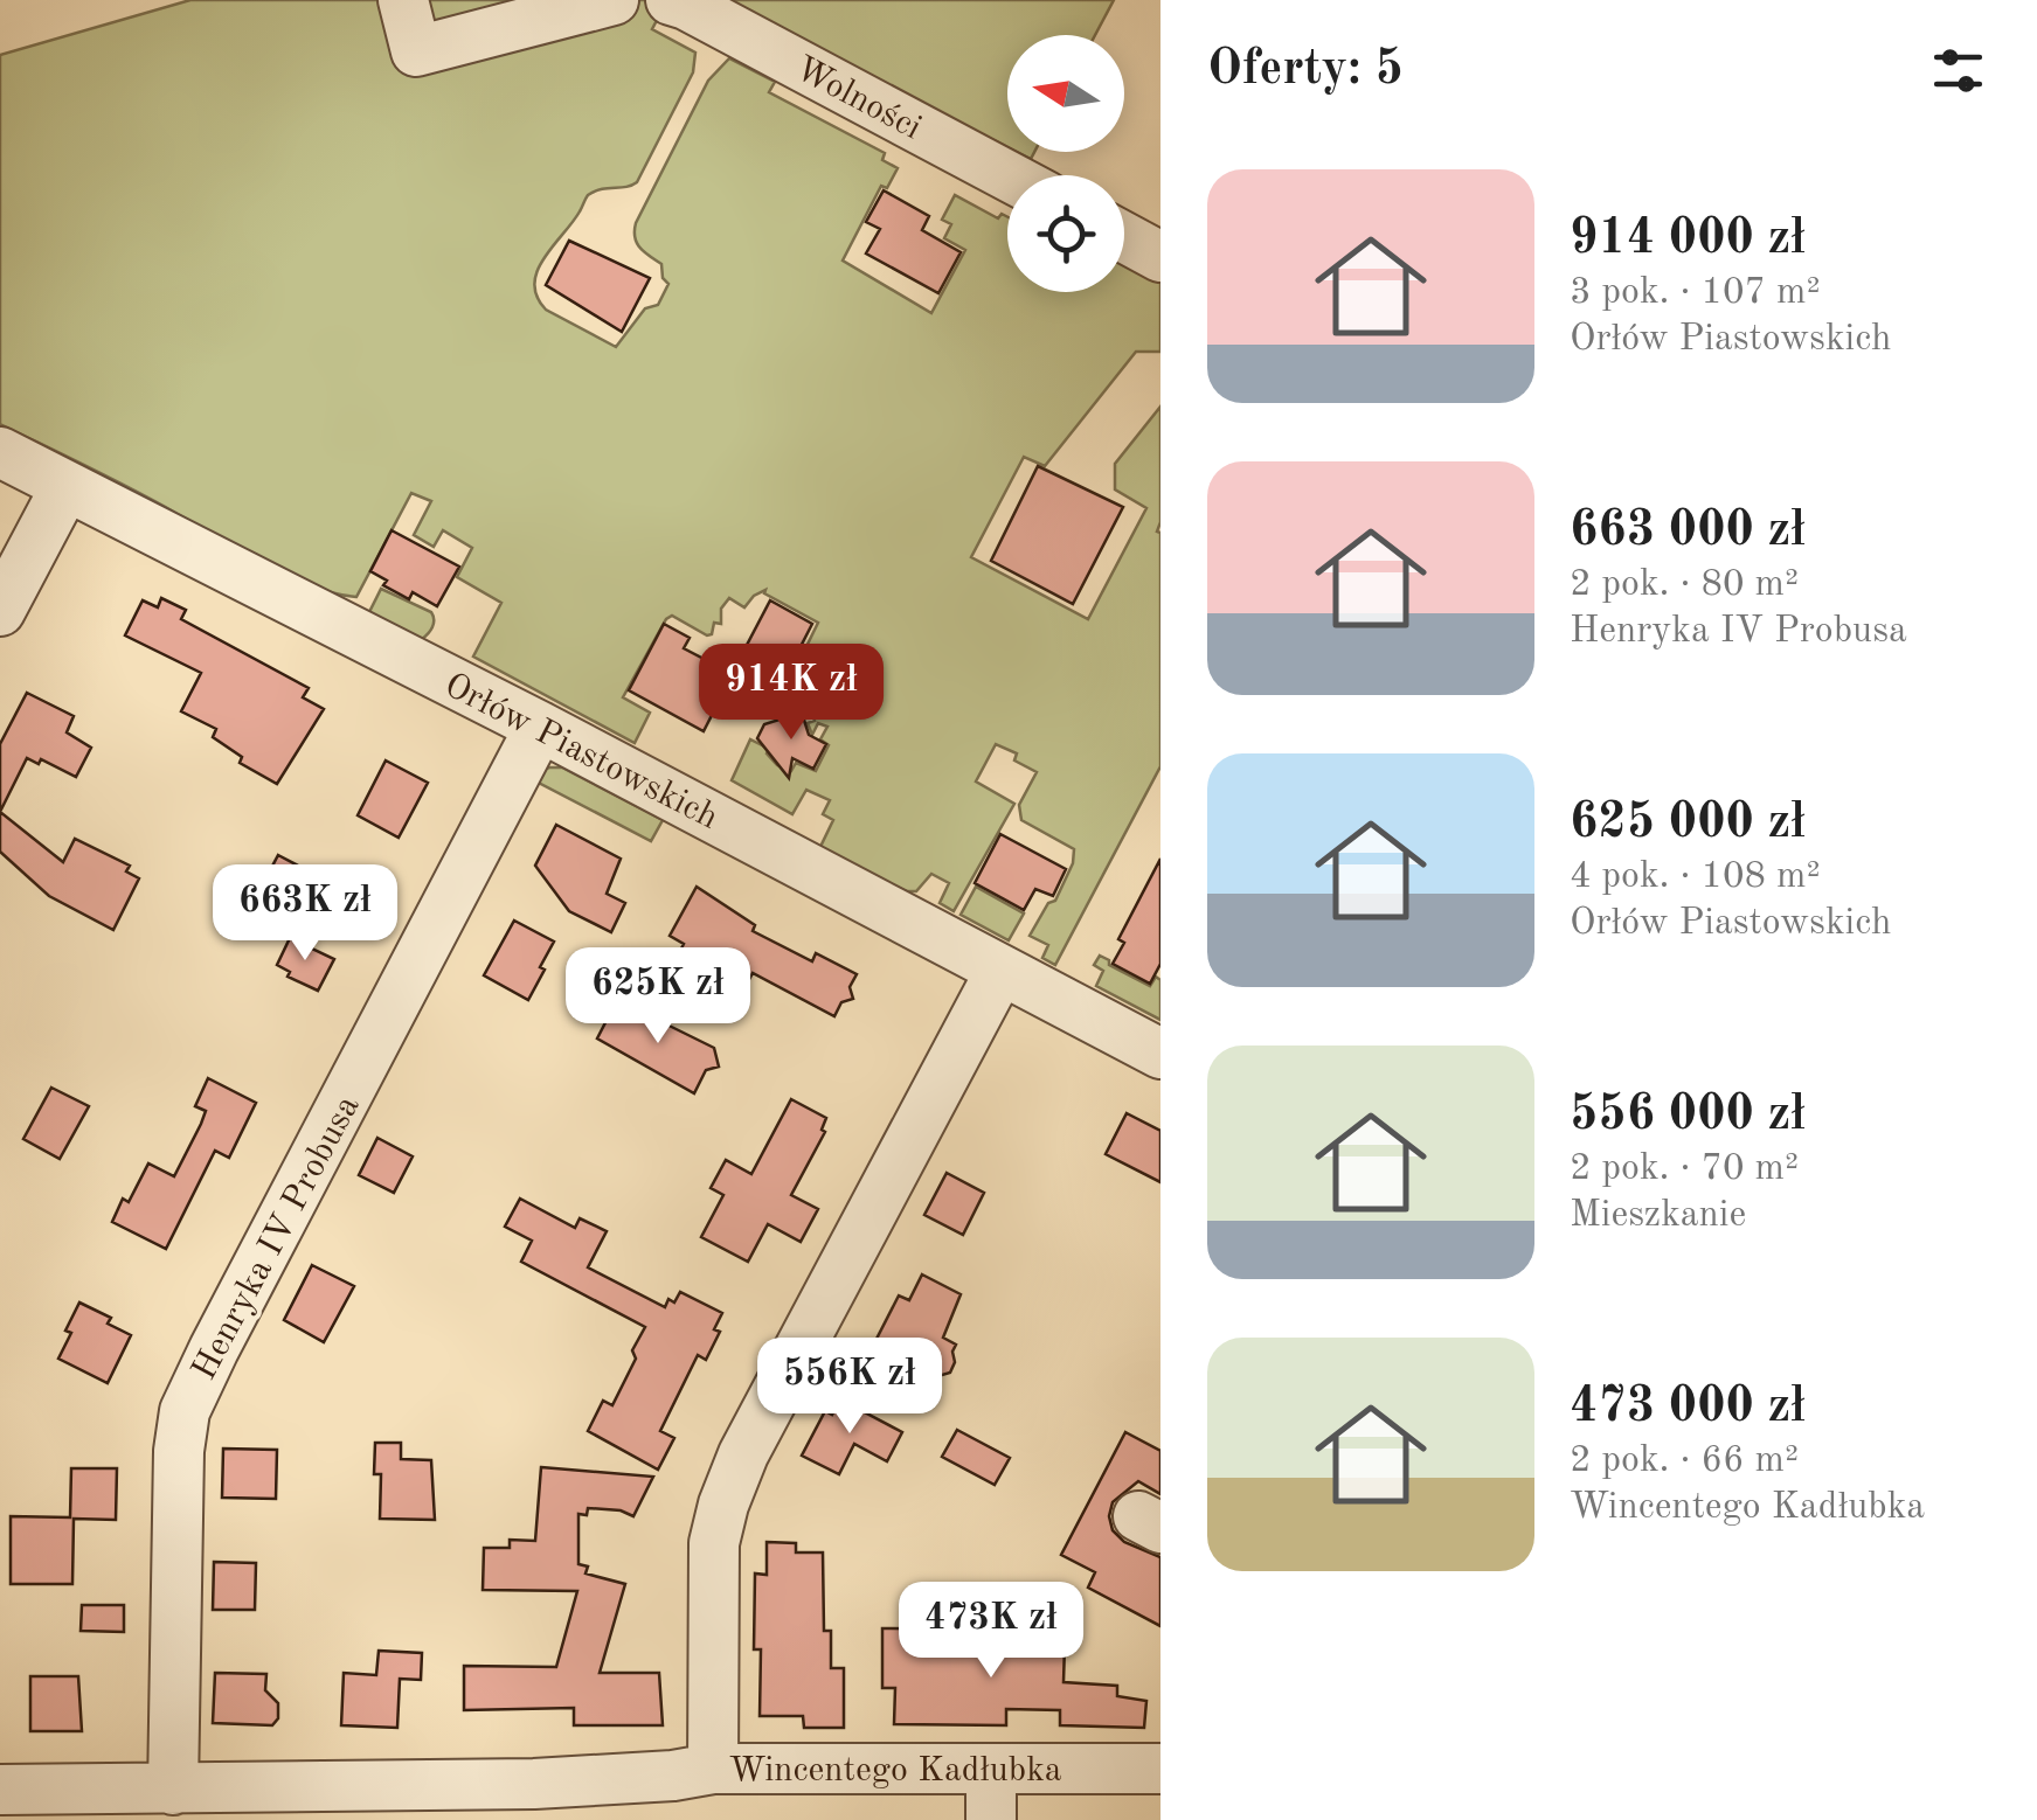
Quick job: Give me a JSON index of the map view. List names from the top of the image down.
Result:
{
  "streets": {
    "street": [
      "Wolności",
      "Orłów Piastowskich",
      "Henryka IV Probusa",
      "Wincentego Kadłubka"
    ]
  },
  "crossings": [
    ["Orłów Piastowskich", "Henryka IV Probusa"],
    ["Henryka IV Probusa", "Wincentego Kadłubka"]
  ],
  "north": "left",
  "page": {
    "heading": "Oferty: 5",
    "list": [
      {
        "name": "914 000 zł",
        "note": "3 pok. · 107 m² · Orłów Piastowskich"
      },
      {
        "name": "663 000 zł",
        "note": "2 pok. · 80 m² · Henryka IV Probusa"
      },
      {
        "name": "625 000 zł",
        "note": "4 pok. · 108 m² · Orłów Piastowskich"
      },
      {
        "name": "556 000 zł",
        "note": "2 pok. · 70 m² · Mieszkanie"
      },
      {
        "name": "473 000 zł",
        "note": "2 pok. · 66 m² · Wincentego Kadłubka"
      }
    ],
    "price": [
      "914K zł",
      "663K zł",
      "625K zł",
      "556K zł",
      "473K zł"
    ]
  }
}
